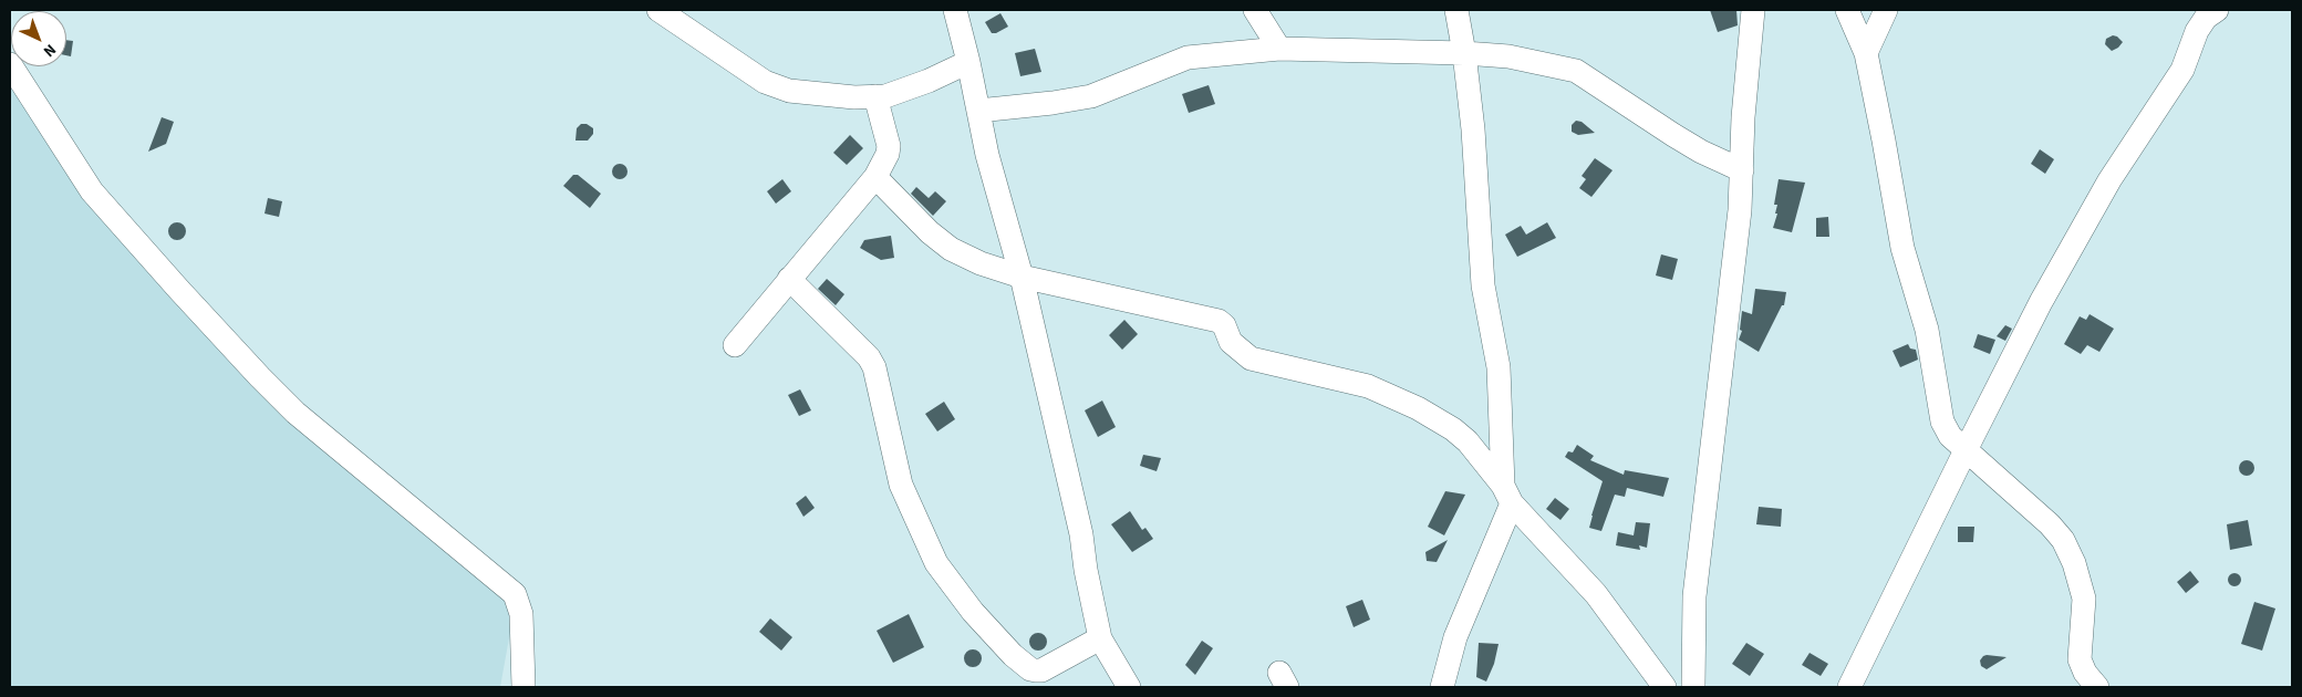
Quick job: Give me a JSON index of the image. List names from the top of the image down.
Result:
{
  "north": "bottom right"
}
